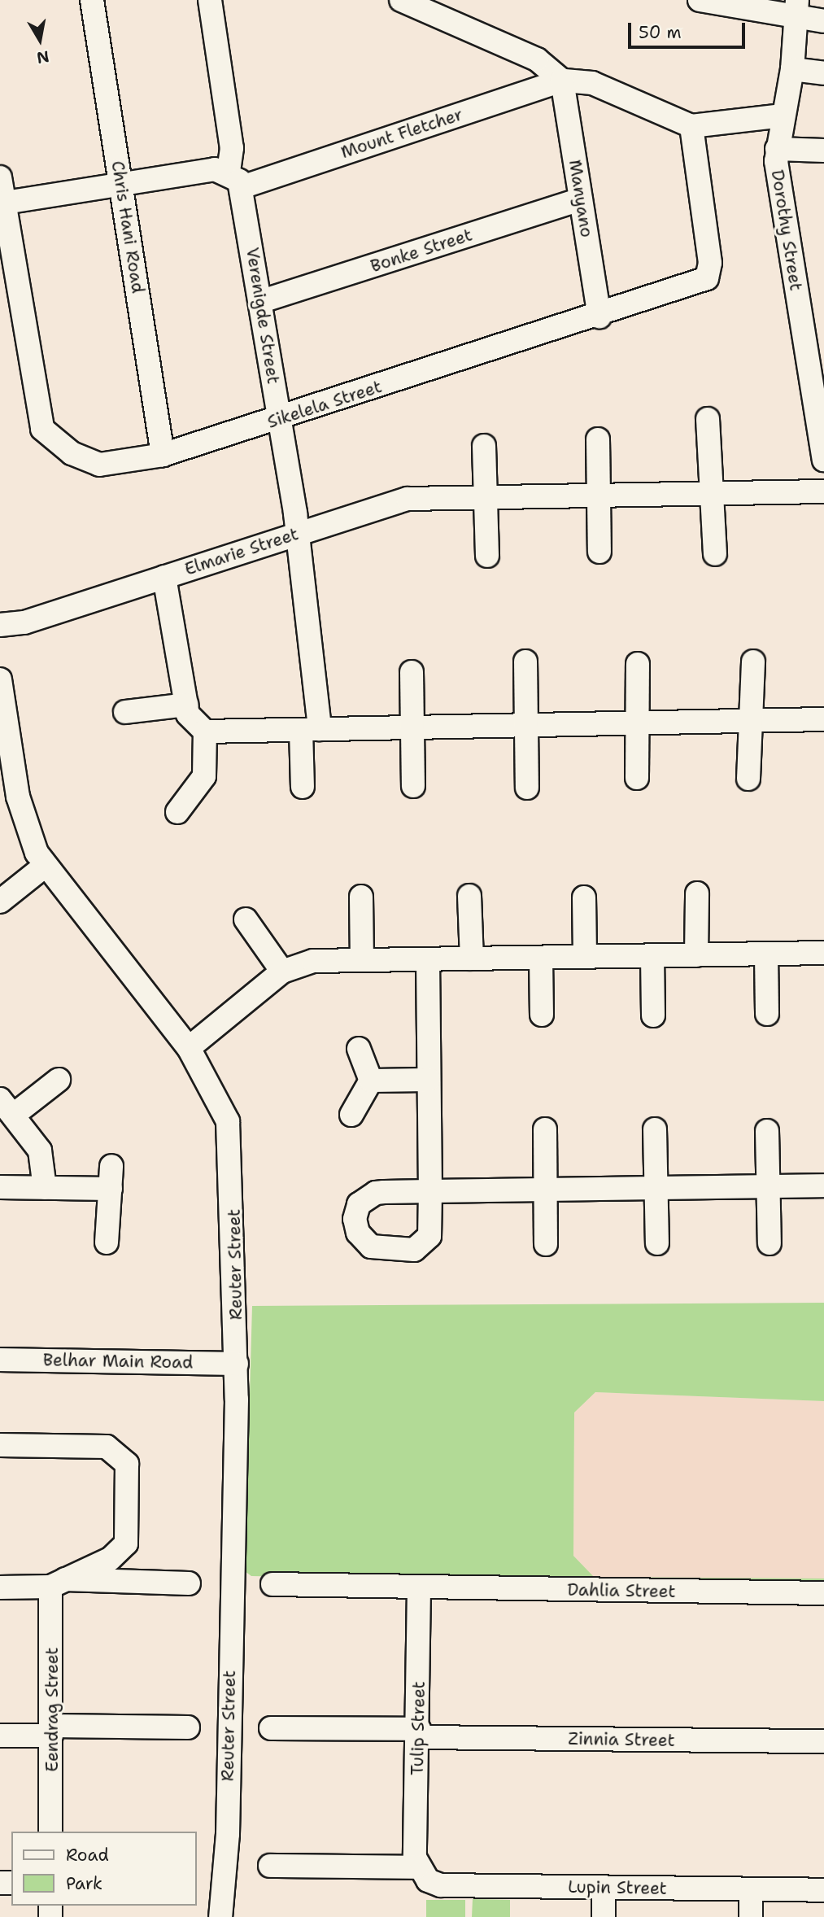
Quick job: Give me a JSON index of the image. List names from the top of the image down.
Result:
{
  "streets": {
    "street": [
      "Mount Fletcher",
      "Manyano",
      "Chris Hani Road",
      "Dorothy Street",
      "Bonke Street",
      "Verenigde Street",
      "Sikelela Street",
      "Elmarie Street",
      "Reuter Street",
      "Belhar Main Road",
      "Dahlia Street",
      "Eendrag Street",
      "Tulip Street",
      "Zinnia Street",
      "Lupin Street"
    ]
  },
  "crossings": [
    ["Mount Fletcher", "Manyano"],
    ["Mount Fletcher", "Verenigde Street"],
    ["Manyano", "Bonke Street"],
    ["Manyano", "Sikelela Street"],
    ["Chris Hani Road", "Sikelela Street"],
    ["Bonke Street", "Verenigde Street"],
    ["Verenigde Street", "Sikelela Street"],
    ["Verenigde Street", "Elmarie Street"],
    ["Reuter Street", "Belhar Main Road"],
    ["Dahlia Street", "Tulip Street"],
    ["Tulip Street", "Zinnia Street"],
    ["Tulip Street", "Lupin Street"]
  ],
  "legend": ["Road", "Park"],
  "scale_bar": "50 m",
  "north": "bottom"
}
